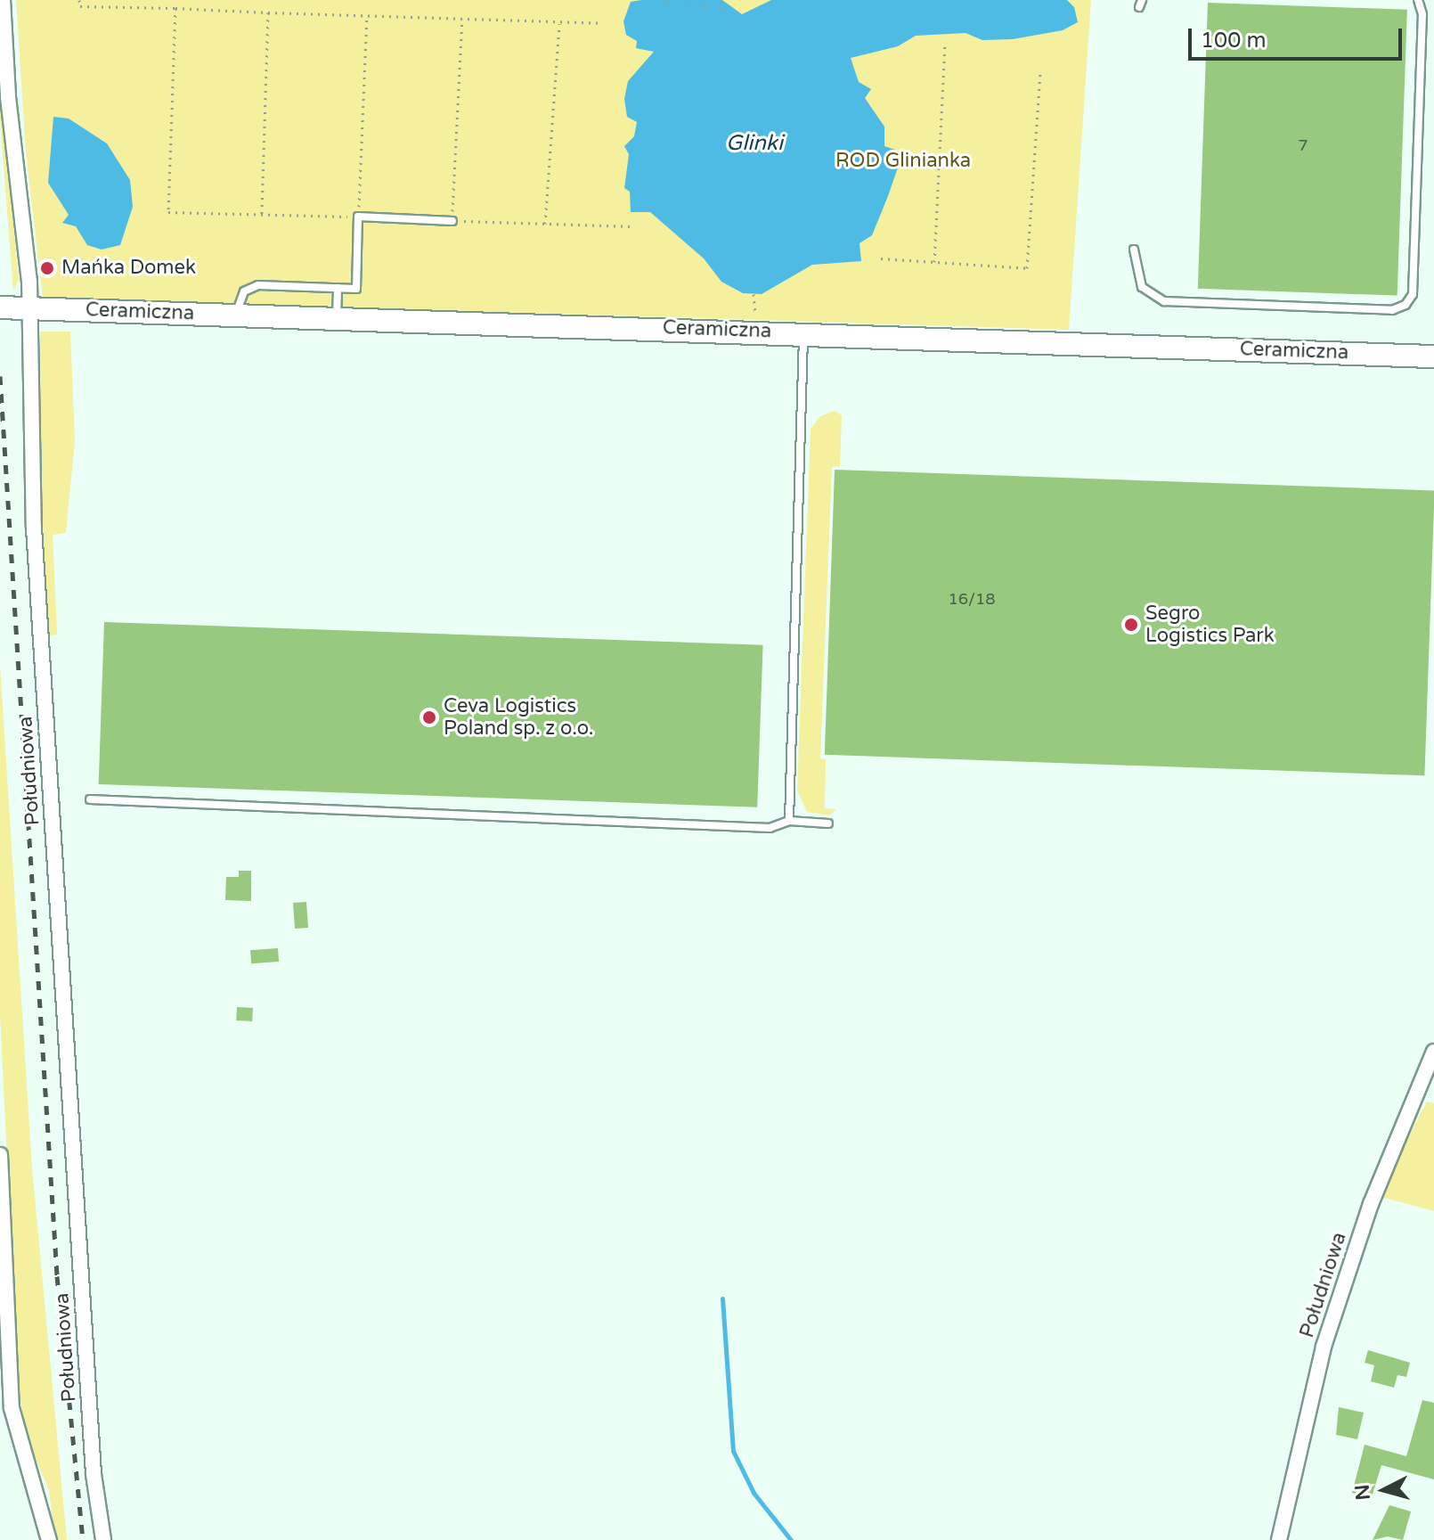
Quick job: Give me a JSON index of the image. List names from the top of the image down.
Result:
{
  "streets": {
    "main road": ["Ceramiczna"],
    "street": ["Południowa"]
  },
  "crossings": [
    ["Ceramiczna", "Południowa"]
  ],
  "water": ["Glinki"],
  "parks": ["ROD Glinianka"],
  "places": ["Mańka Domek", "Segro Logistics Park", "Ceva Logistics Poland sp. z o.o."],
  "house_numbers": ["7", "16/18"],
  "scale_bar": "100 m",
  "north": "left"
}
